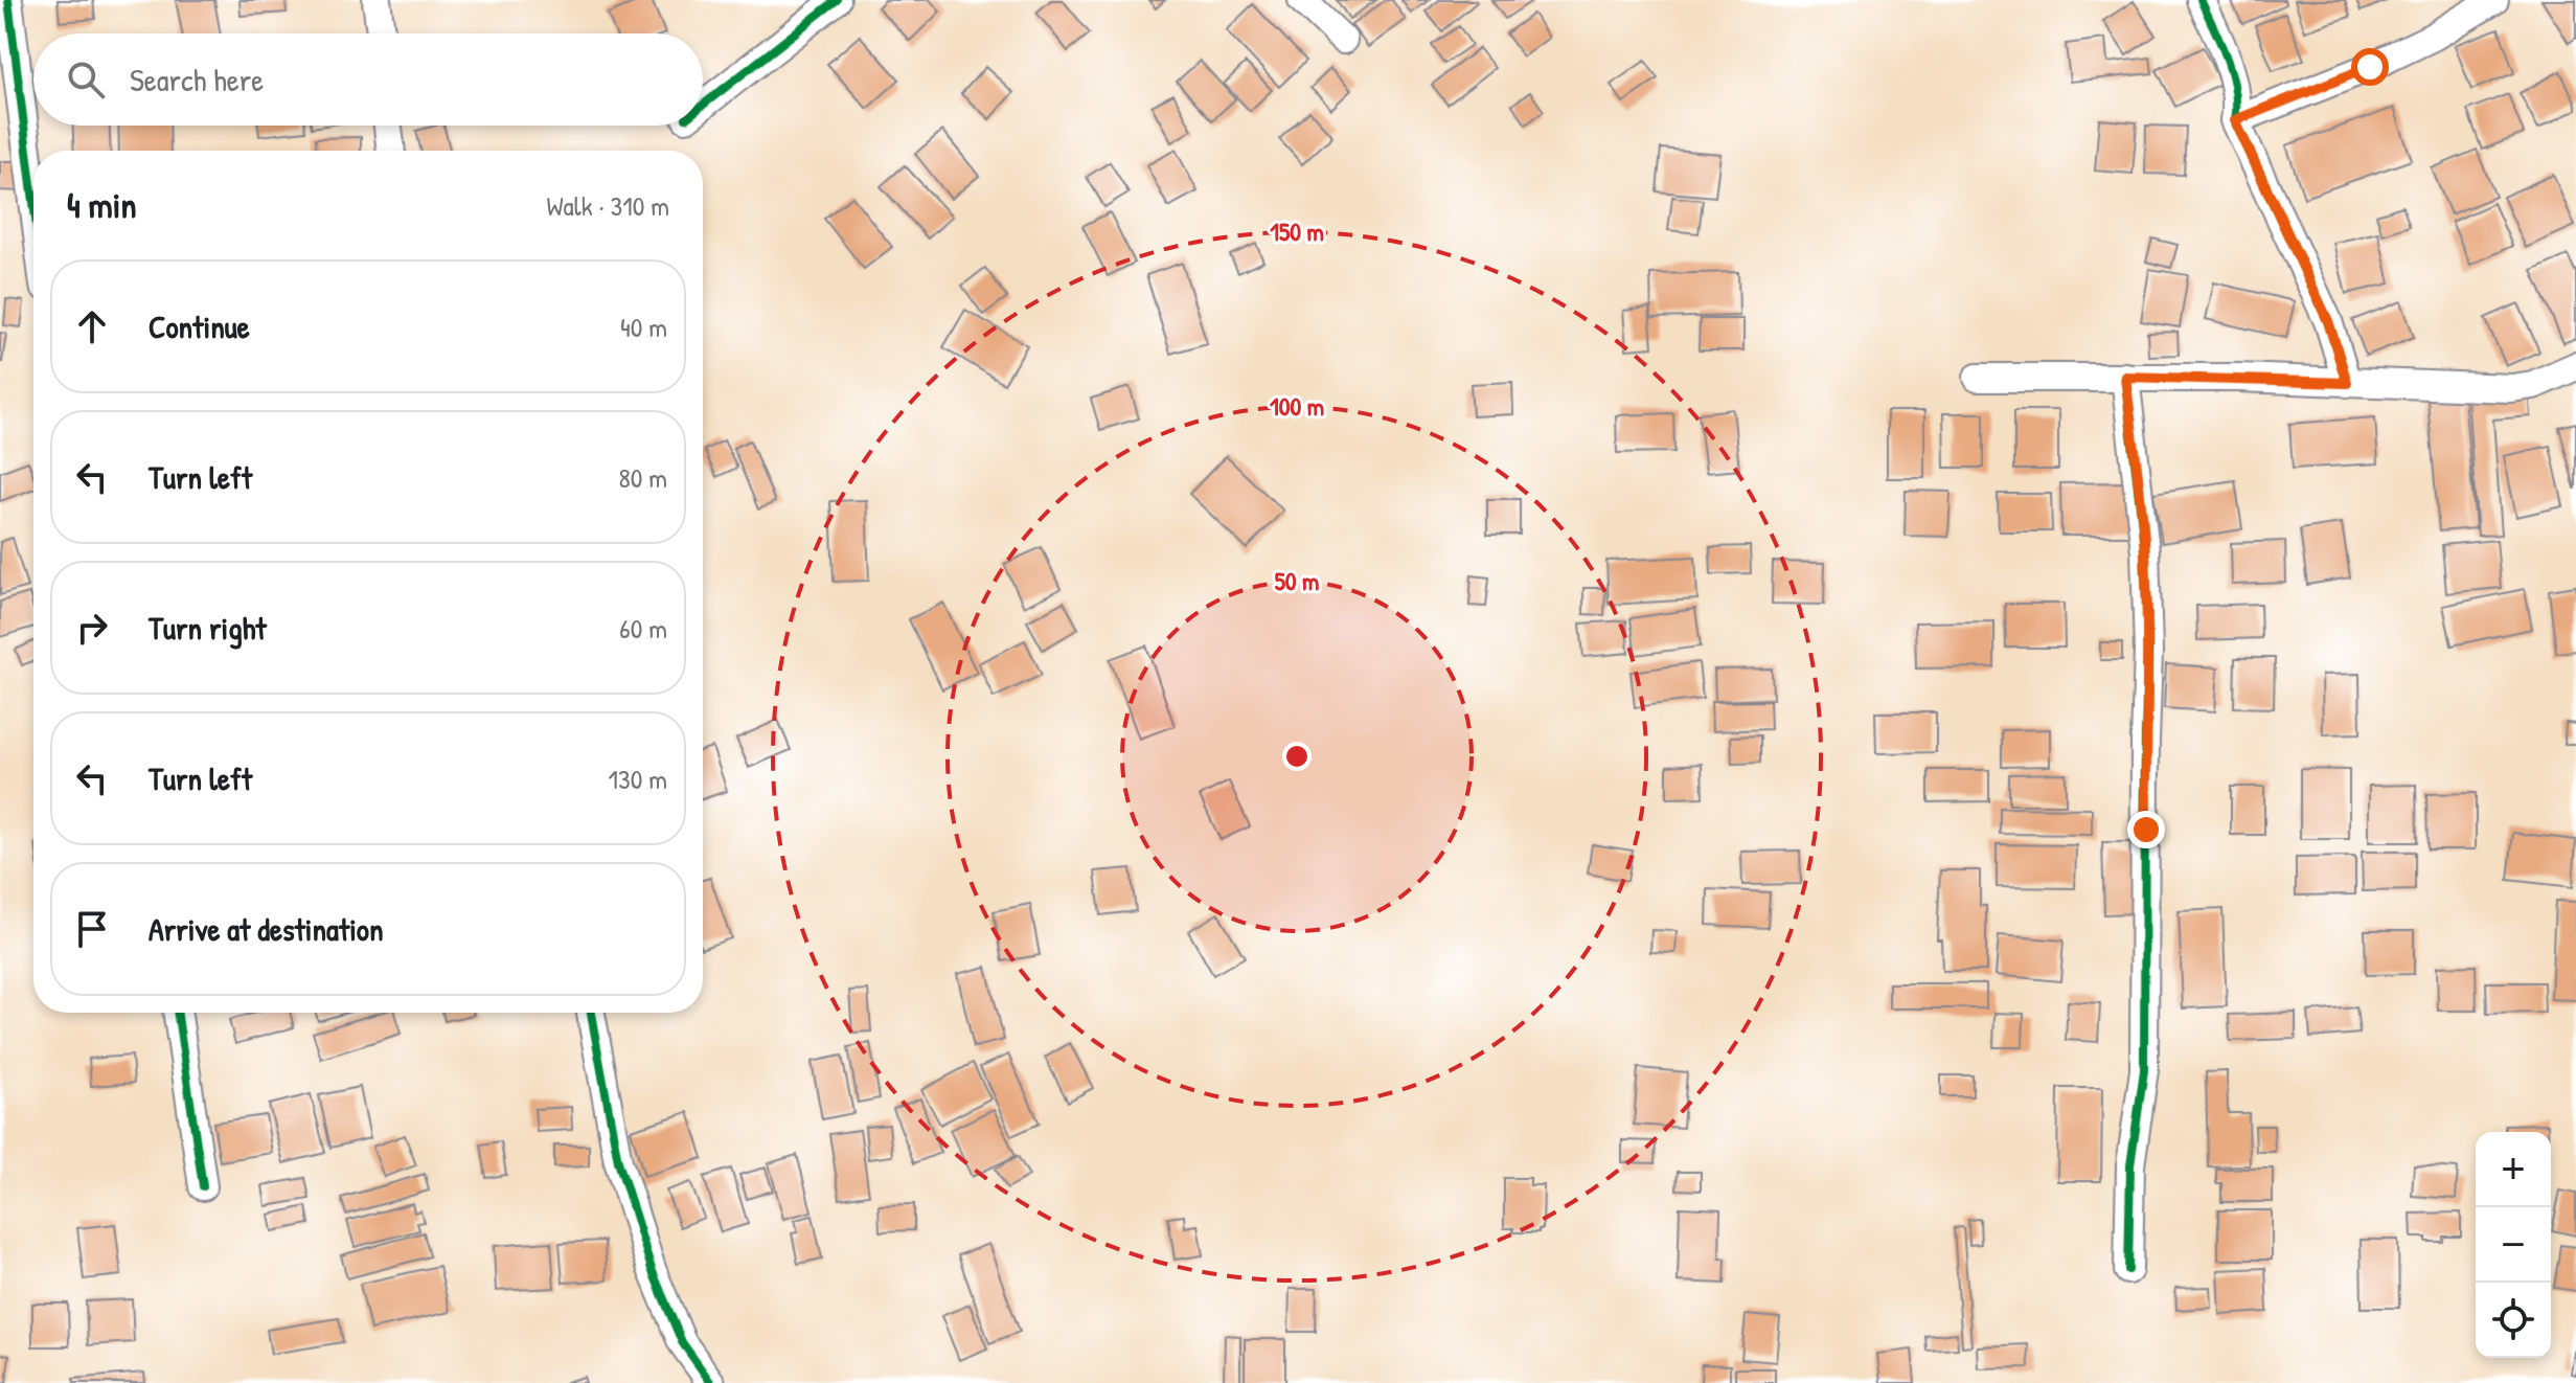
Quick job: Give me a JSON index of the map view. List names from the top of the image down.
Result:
{
  "page": {
    "search": "Search here",
    "heading": ["4 min", "Walk · 310 m"],
    "list": [
      ["Continue", "40 m"],
      ["Turn left", "80 m"],
      ["Turn right", "60 m"],
      ["Turn left", "130 m"],
      "Arrive at destination"
    ],
    "map_buttons": ["+", "−"]
  },
  "rings": ["150 m", "100 m", "50 m"]
}
